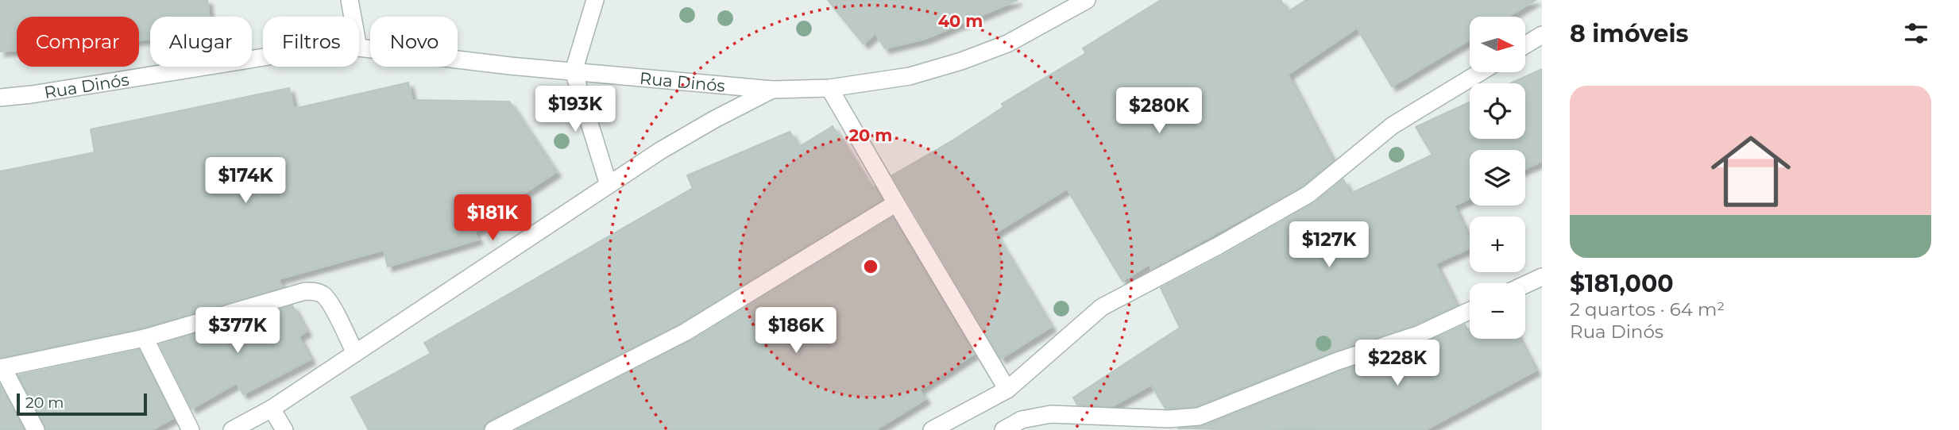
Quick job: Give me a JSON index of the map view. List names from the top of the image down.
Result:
{
  "streets": {
    "street": ["Rua Dinós"]
  },
  "scale_bar": "20 m",
  "north": "right",
  "page": {
    "heading": "8 imóveis",
    "map_buttons": ["+", "−"],
    "chip": [
      "Comprar",
      "Alugar",
      "Filtros",
      "Novo"
    ],
    "list": [
      {
        "name": "$181,000",
        "note": "2 quartos · 64 m² · Rua Dinós"
      }
    ],
    "price": [
      "$193K",
      "$280K",
      "$174K",
      "$181K",
      "$127K",
      "$377K",
      "$186K",
      "$228K"
    ],
    "scale": "20 m"
  },
  "rings": ["40 m", "20 m"]
}
